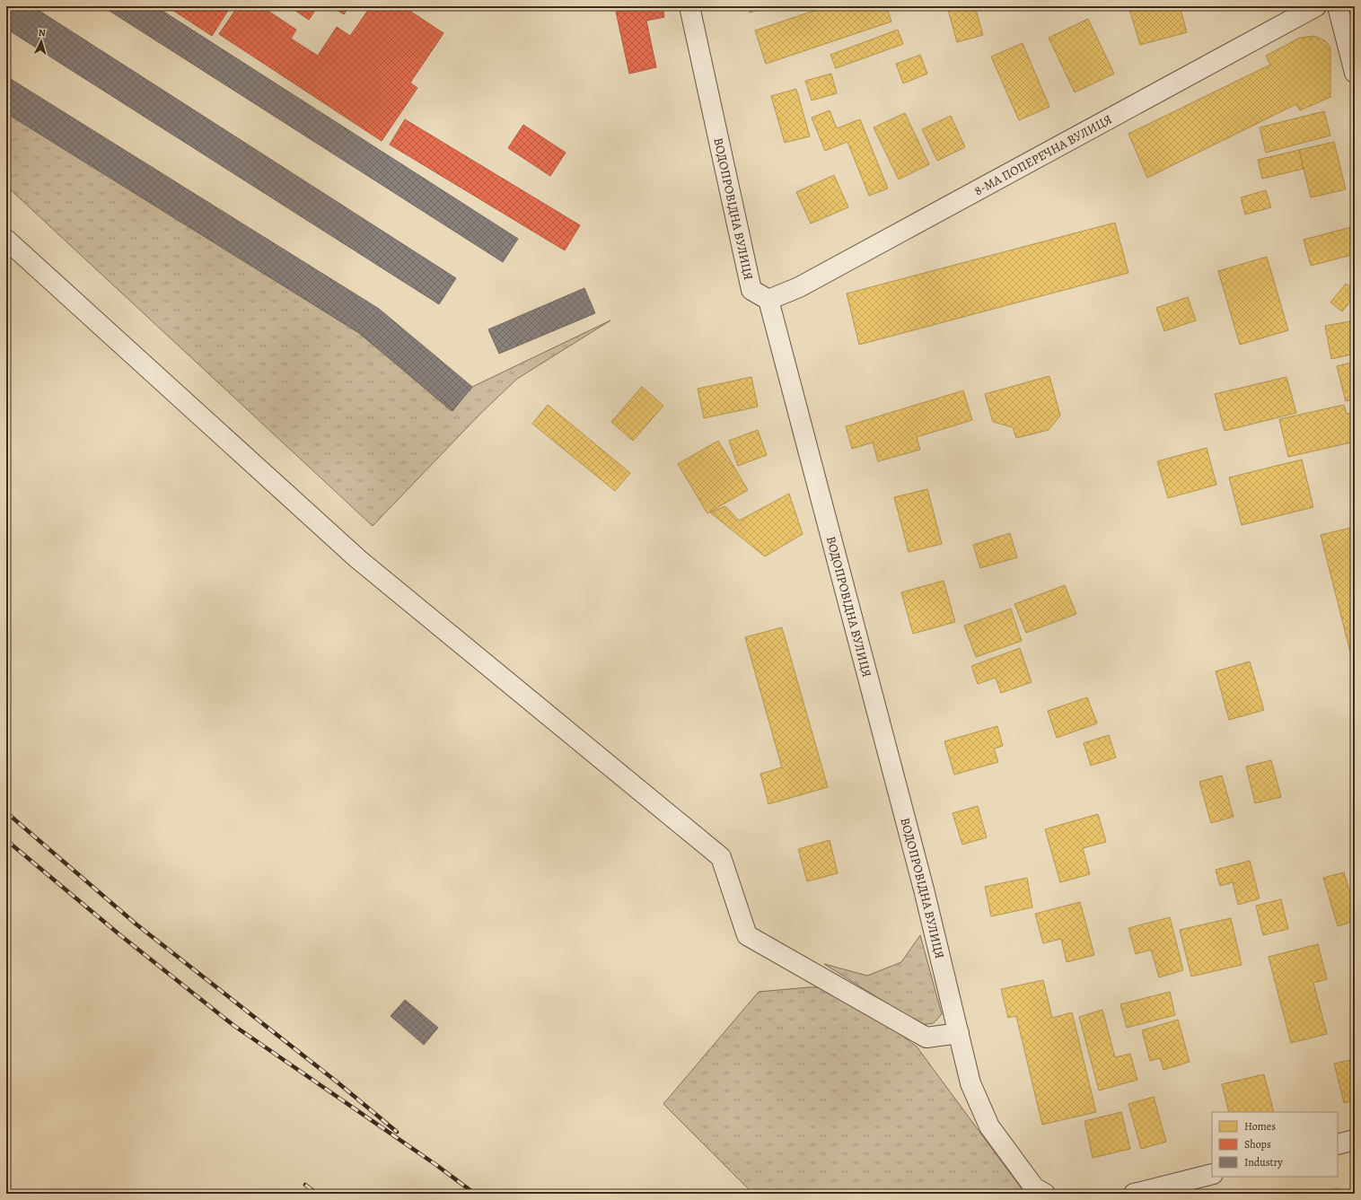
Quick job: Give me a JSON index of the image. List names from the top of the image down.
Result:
{
  "streets": {
    "street": ["8-МА ПОПЕРЕЧНА ВУЛИЦЯ", "ВОДОПРОВІДНА ВУЛИЦЯ"]
  },
  "crossings": [
    ["8-МА ПОПЕРЕЧНА ВУЛИЦЯ", "ВОДОПРОВІДНА ВУЛИЦЯ"]
  ],
  "legend": ["Homes", "Shops", "Industry"],
  "north": "top"
}
